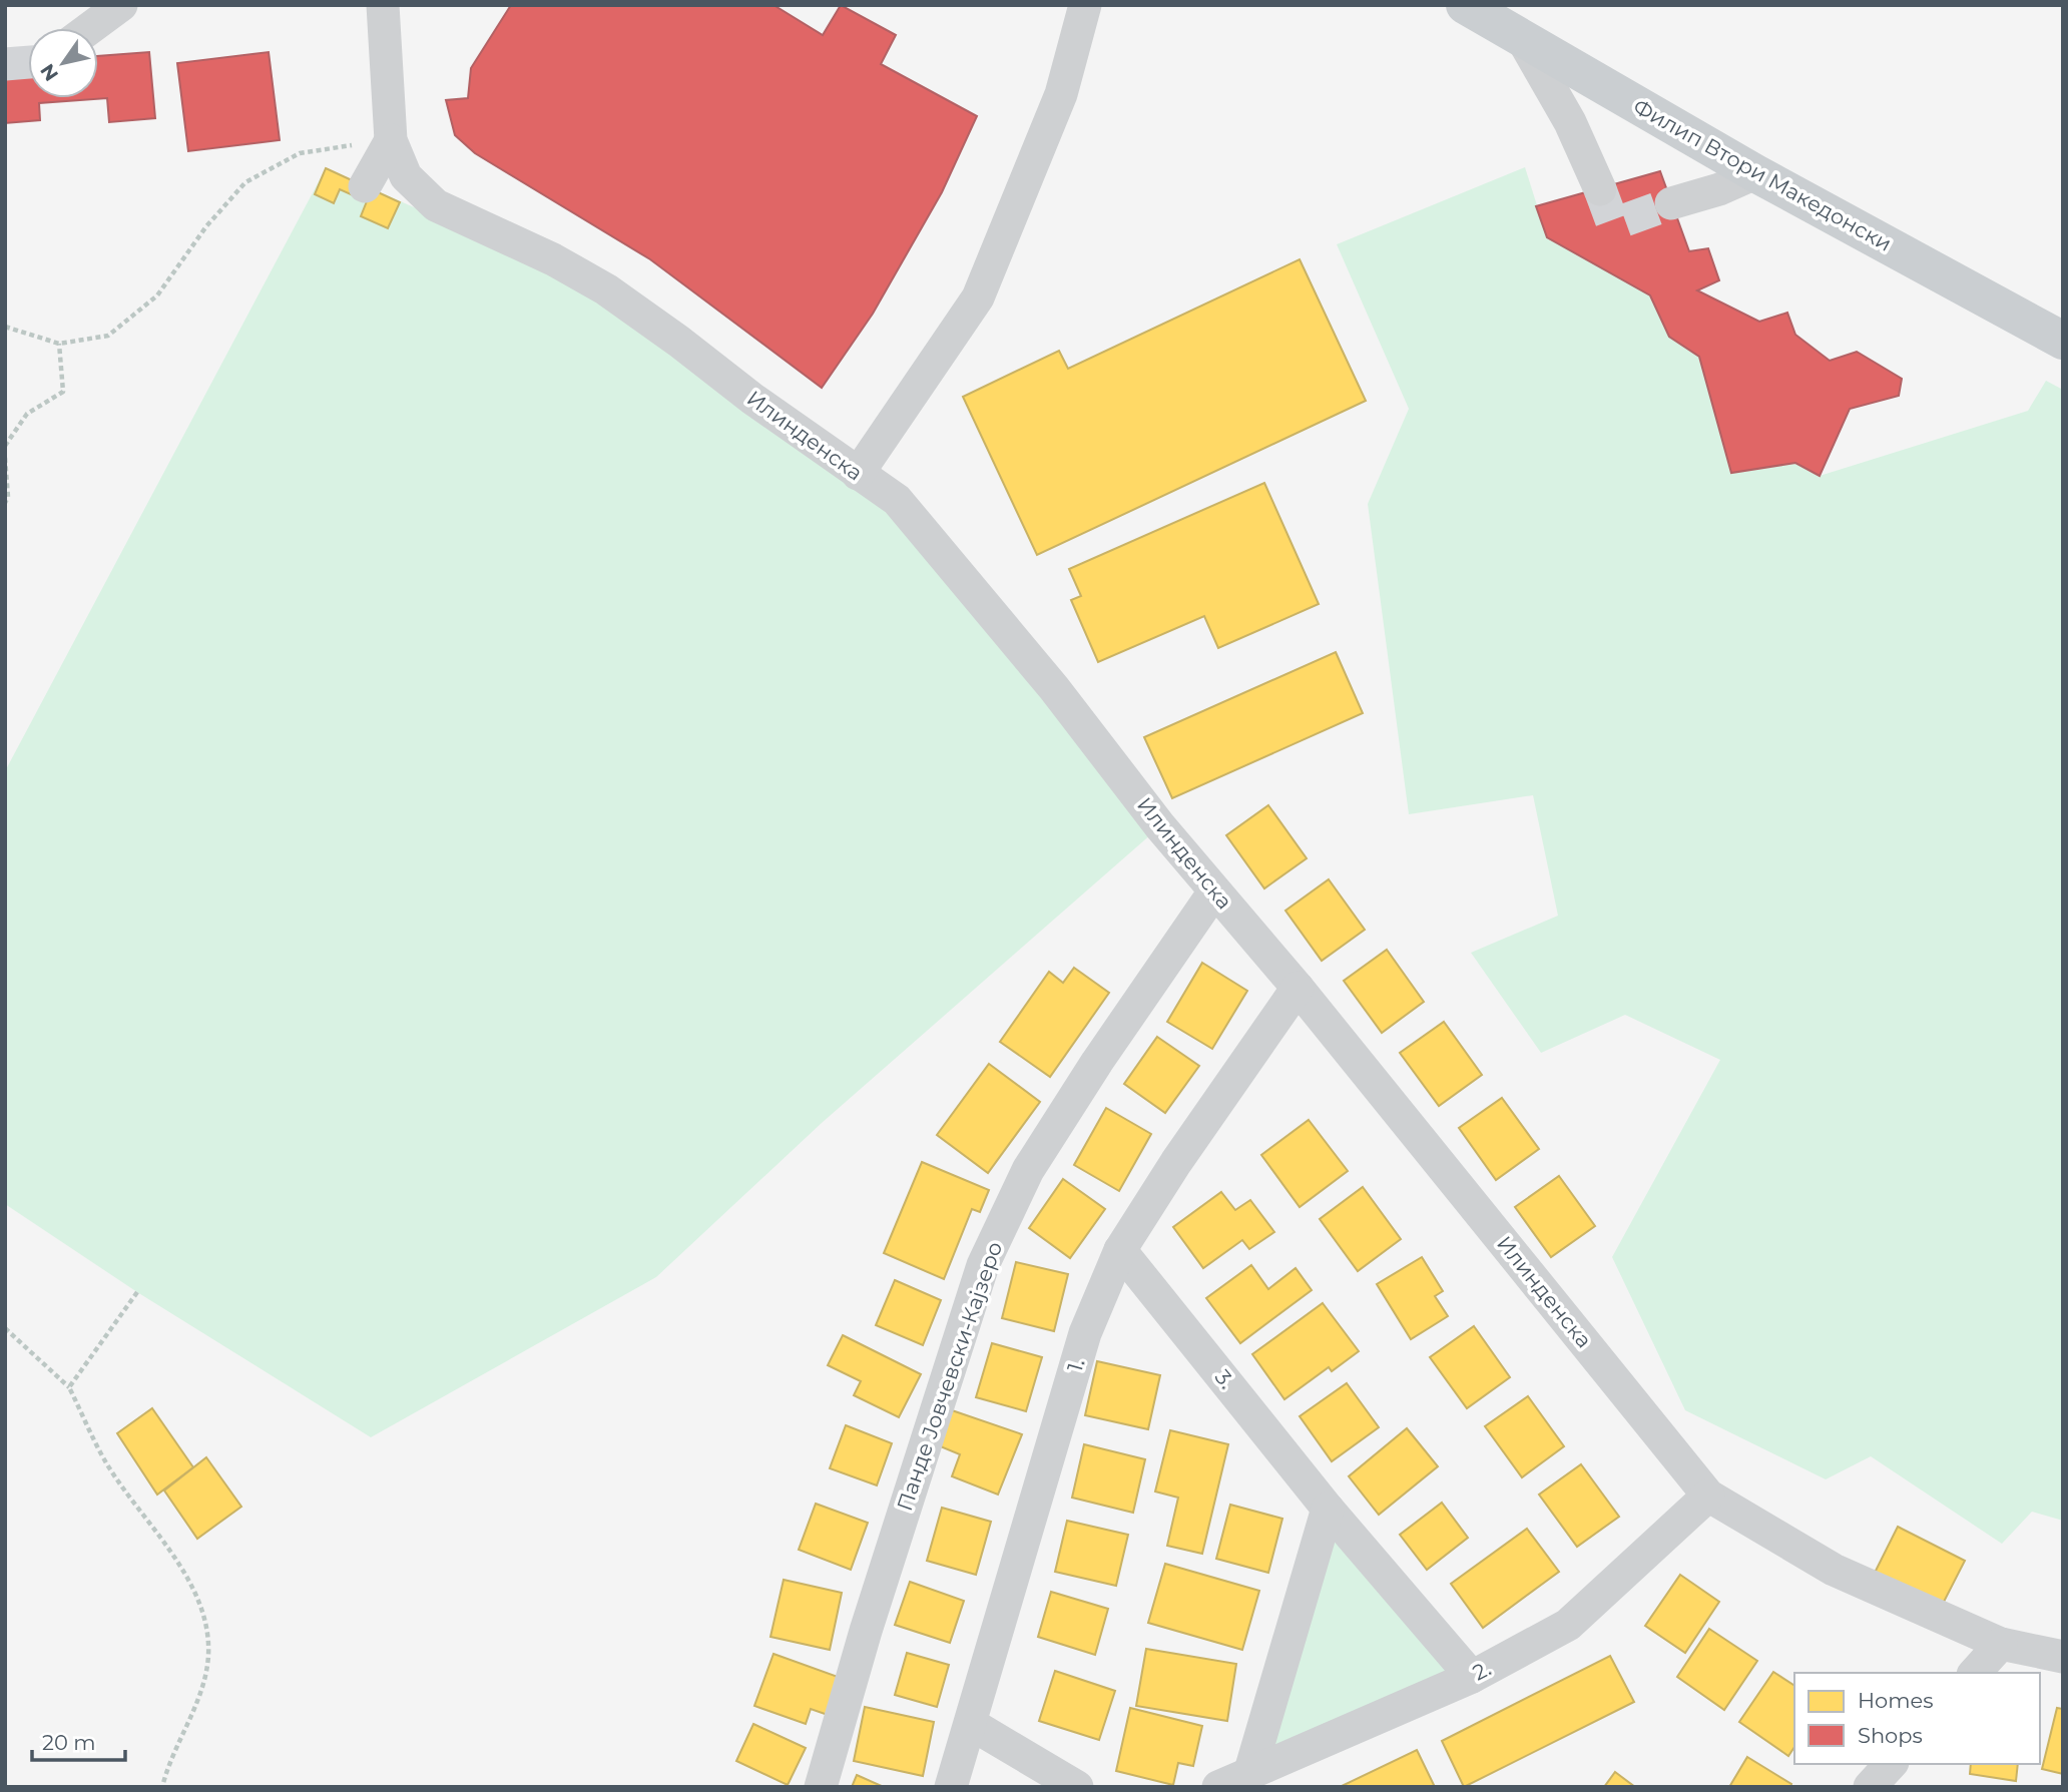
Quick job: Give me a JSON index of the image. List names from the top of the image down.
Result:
{
  "streets": {
    "main road": ["Филип Втори Македонски"],
    "street": [
      "Илинденска",
      "1.",
      "Панде Јовчевски-Кајзеро",
      "3.",
      "2."
    ]
  },
  "crossings": [
    ["Илинденска", "1."],
    ["Илинденска", "Панде Јовчевски-Кајзеро"],
    ["Илинденска", "2."],
    ["1.", "3."],
    ["3.", "2."]
  ],
  "legend": ["Homes", "Shops"],
  "scale_bar": "20 m",
  "north": "bottom left"
}
